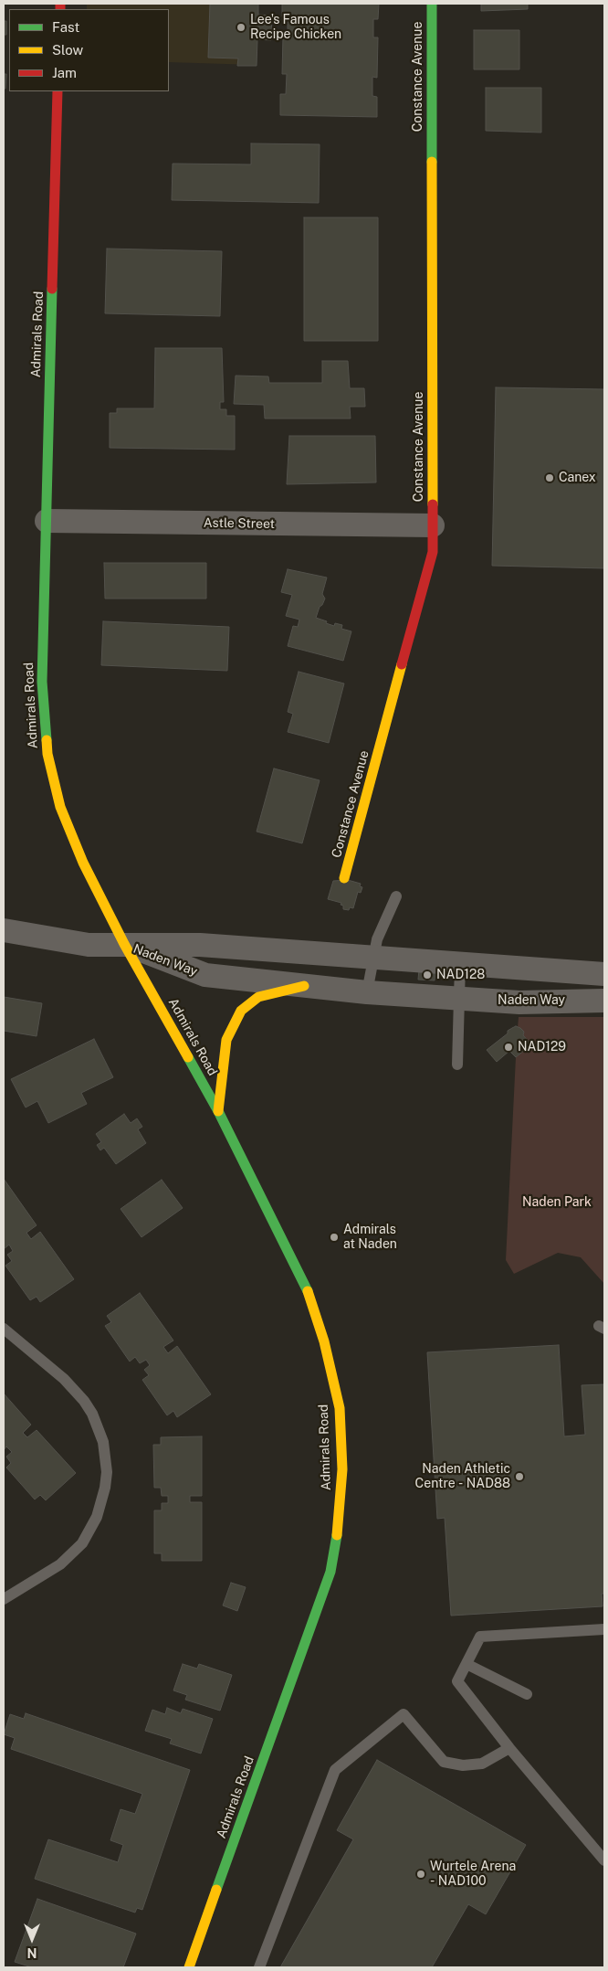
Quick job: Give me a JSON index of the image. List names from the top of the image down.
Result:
{
  "streets": {
    "main road": ["Constance Avenue", "Admirals Road"],
    "street": ["Astle Street", "Naden Way"]
  },
  "crossings": [
    ["Constance Avenue", "Astle Street"],
    ["Admirals Road", "Astle Street"],
    ["Admirals Road", "Naden Way"]
  ],
  "parks": ["Naden Park"],
  "places": [
    "Lee's Famous Recipe Chicken",
    "Canex",
    "NAD128",
    "NAD129",
    "Admirals at Naden",
    "Naden Athletic Centre - NAD88",
    "Wurtele Arena - NAD100"
  ],
  "legend": ["Fast", "Slow", "Jam"],
  "north": "bottom"
}
